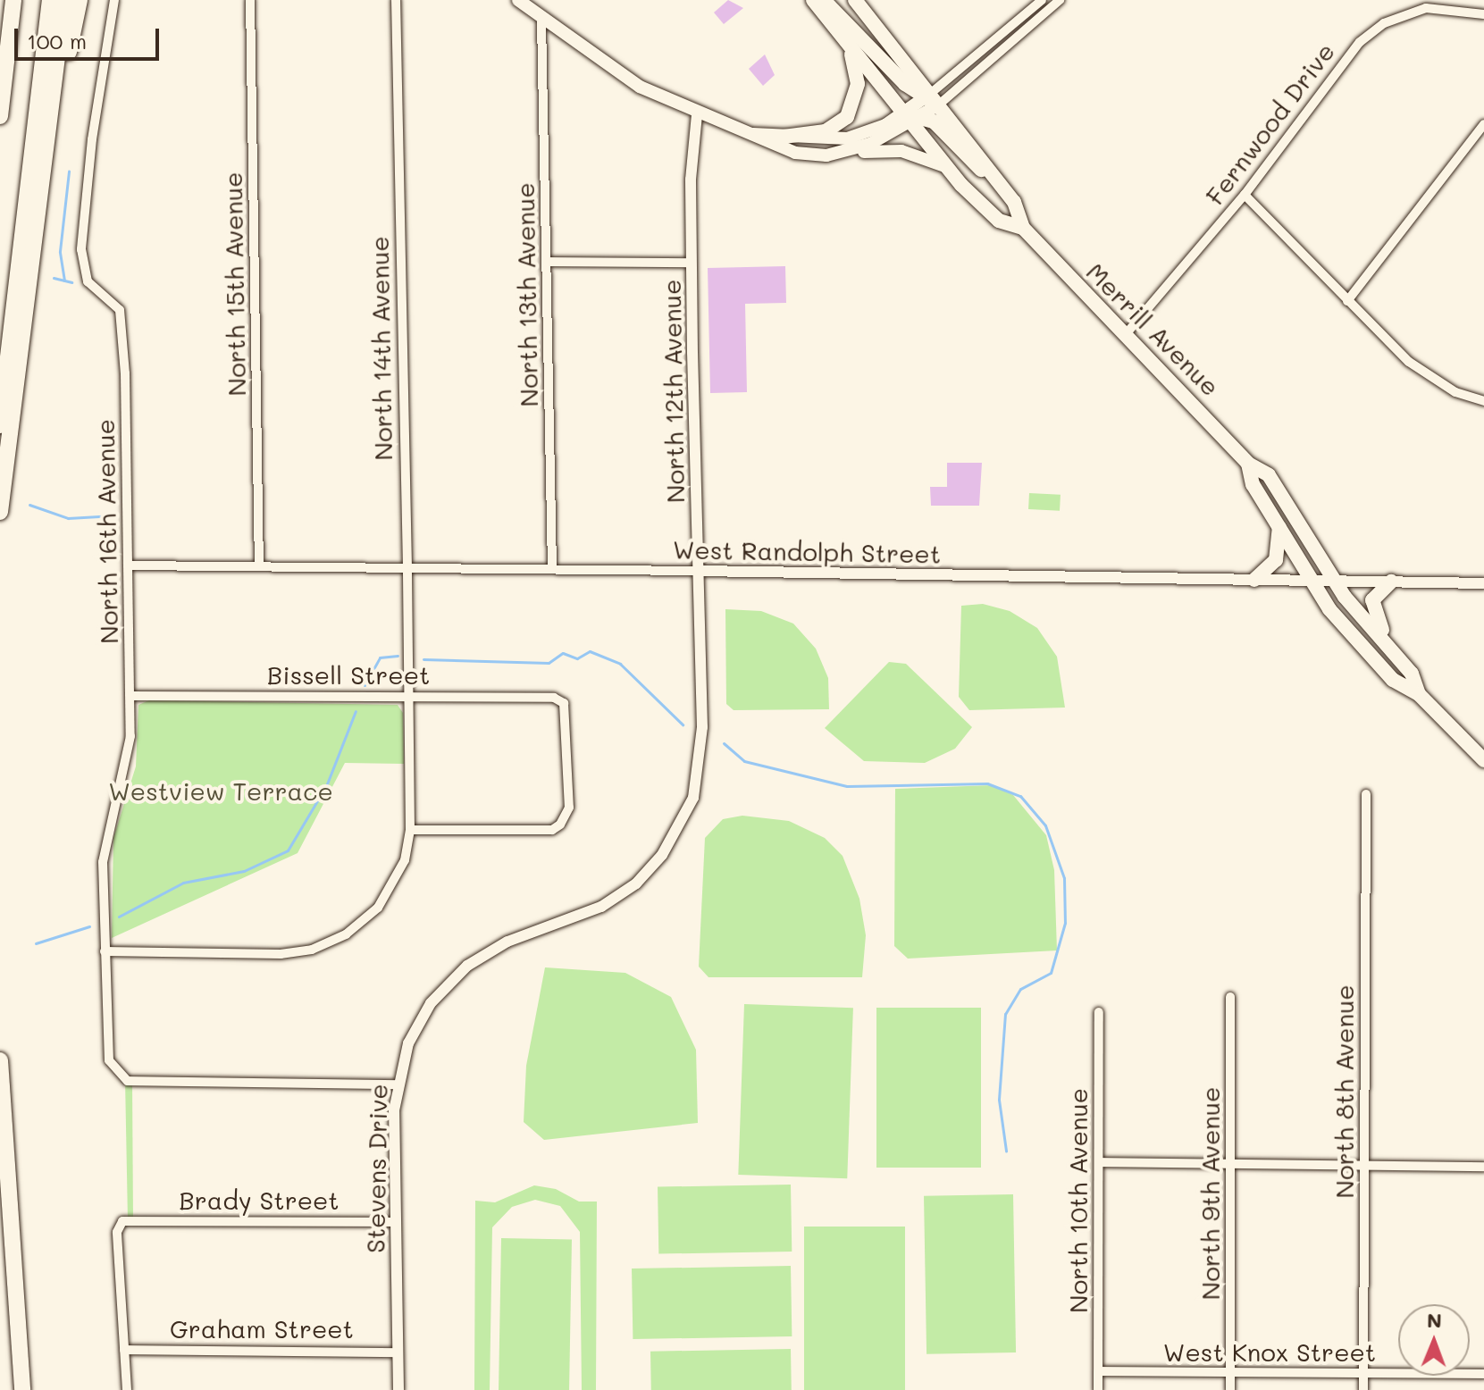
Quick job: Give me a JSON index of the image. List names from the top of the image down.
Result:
{
  "streets": {
    "main road": ["Merrill Avenue"],
    "street": [
      "Fernwood Drive",
      "North 15th Avenue",
      "North 13th Avenue",
      "North 14th Avenue",
      "North 12th Avenue",
      "North 16th Avenue",
      "West Randolph Street",
      "Bissell Street",
      "North 8th Avenue",
      "Stevens Drive",
      "North 9th Avenue",
      "Brady Street",
      "North 10th Avenue",
      "Graham Street",
      "West Knox Street"
    ]
  },
  "crossings": [
    ["Fernwood Drive", "Merrill Avenue"],
    ["North 15th Avenue", "West Randolph Street"],
    ["North 13th Avenue", "West Randolph Street"],
    ["Merrill Avenue", "West Randolph Street"],
    ["North 14th Avenue", "North 16th Avenue"],
    ["North 14th Avenue", "West Randolph Street"],
    ["North 14th Avenue", "Bissell Street"],
    ["North 12th Avenue", "West Randolph Street"],
    ["North 12th Avenue", "Stevens Drive"],
    ["North 16th Avenue", "West Randolph Street"],
    ["North 16th Avenue", "Bissell Street"],
    ["North 16th Avenue", "Stevens Drive"],
    ["North 8th Avenue", "West Knox Street"],
    ["Stevens Drive", "Brady Street"],
    ["Stevens Drive", "Graham Street"],
    ["North 9th Avenue", "West Knox Street"],
    ["Brady Street", "Graham Street"],
    ["North 10th Avenue", "West Knox Street"]
  ],
  "parks": ["Westview Terrace"],
  "scale_bar": "100 m",
  "north": "top"
}
